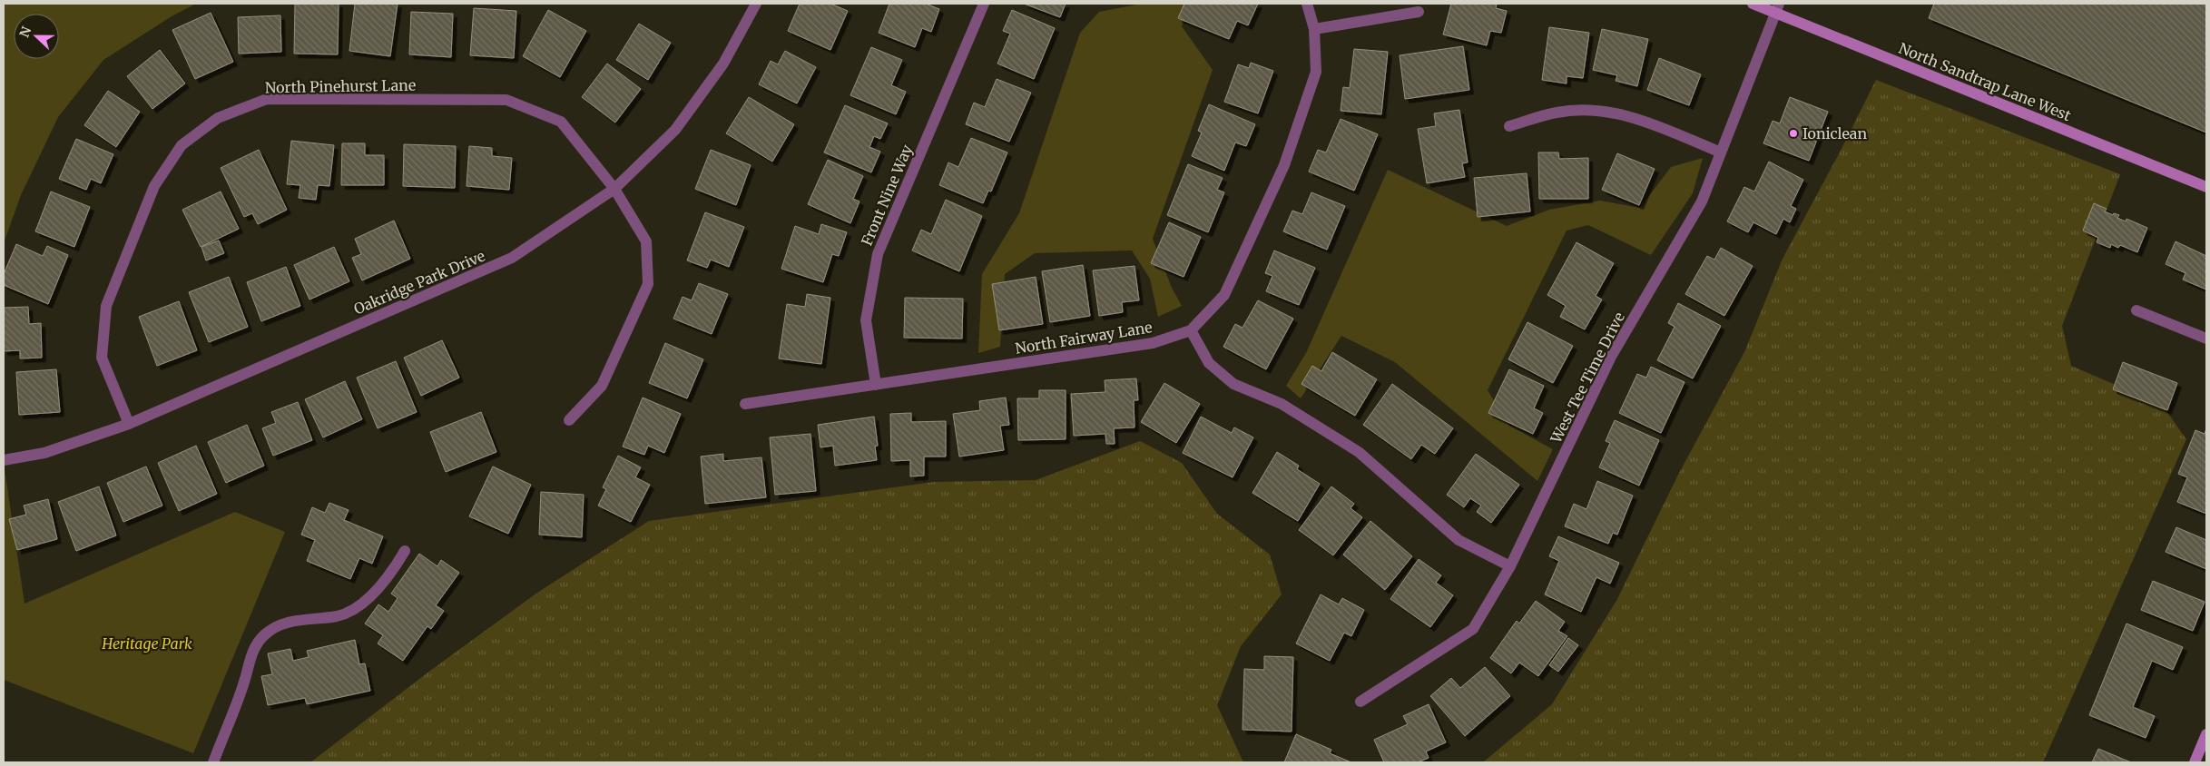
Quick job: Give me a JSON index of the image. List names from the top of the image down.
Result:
{
  "streets": {
    "street": [
      "North Sandtrap Lane West",
      "North Pinehurst Lane",
      "Front Nine Way",
      "Oakridge Park Drive",
      "North Fairway Lane",
      "West Tee Time Drive"
    ]
  },
  "crossings": [
    ["North Sandtrap Lane West", "West Tee Time Drive"],
    ["North Pinehurst Lane", "Oakridge Park Drive"],
    ["Front Nine Way", "North Fairway Lane"]
  ],
  "parks": ["Heritage Park"],
  "places": ["Ioniclean"],
  "north": "left"
}
